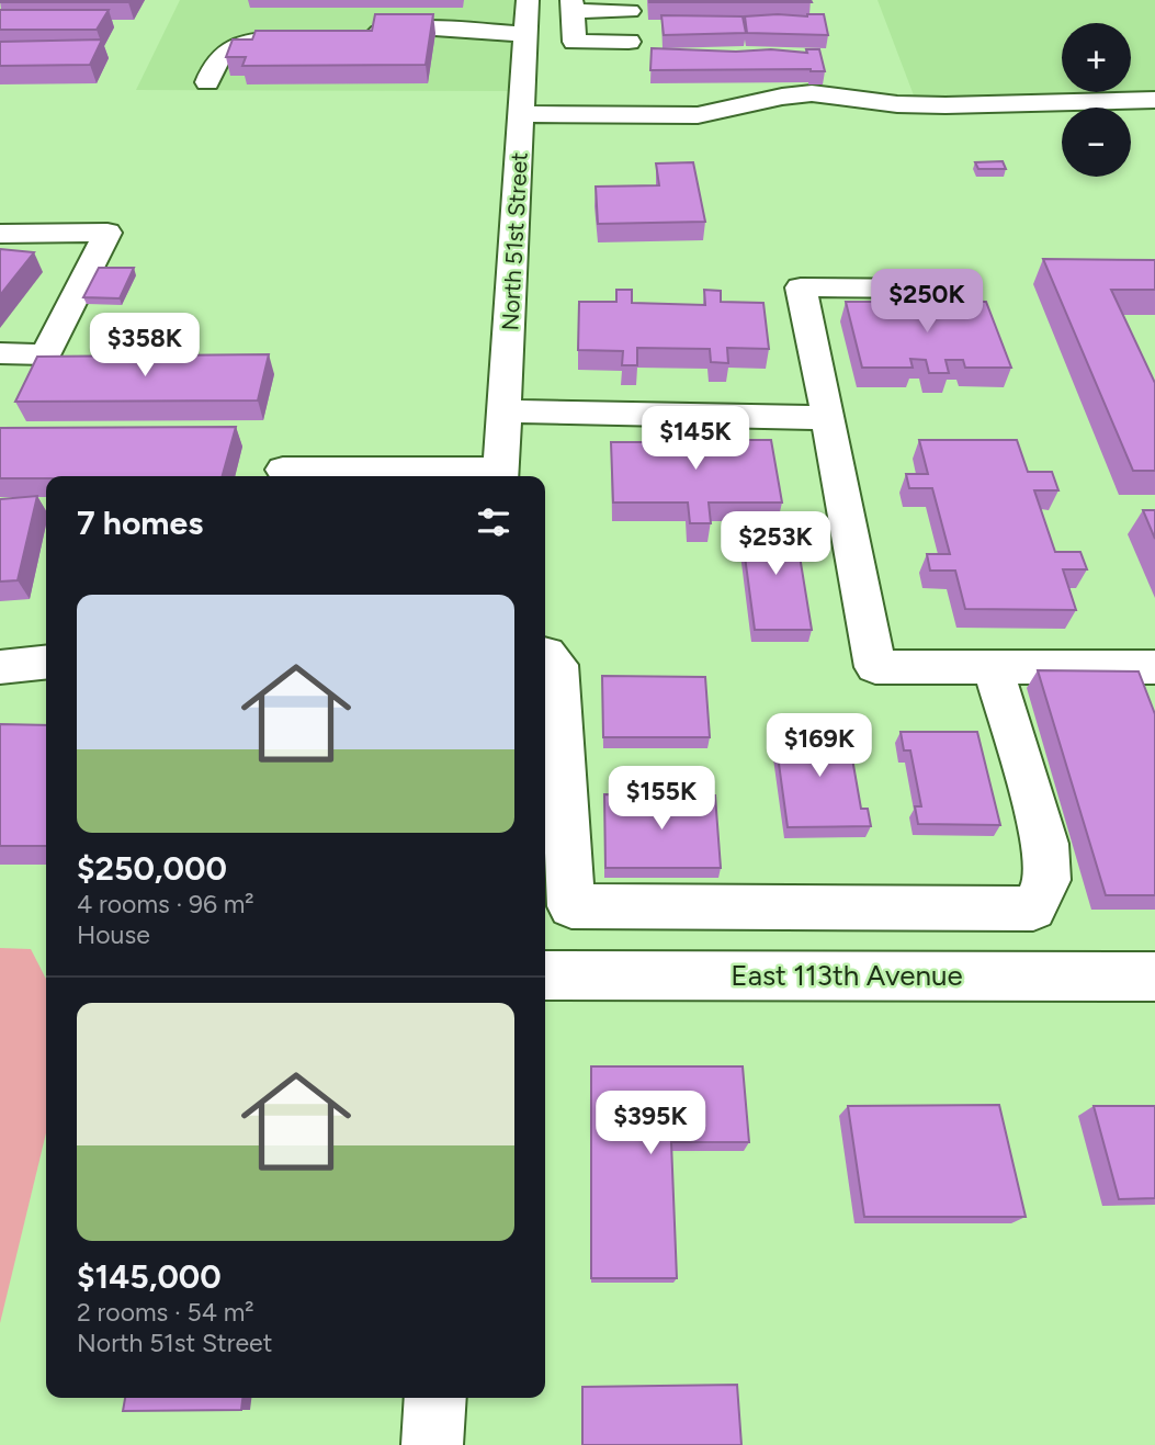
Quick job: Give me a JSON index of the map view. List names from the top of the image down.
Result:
{
  "streets": {
    "street": ["North 51st Street", "East 113th Avenue"]
  },
  "page": {
    "map_buttons": ["+", "−"],
    "price": [
      "$250K",
      "$358K",
      "$145K",
      "$253K",
      "$169K",
      "$155K",
      "$395K"
    ],
    "heading": "7 homes",
    "list": [
      {
        "name": "$250,000",
        "note": "4 rooms · 96 m² · House"
      },
      {
        "name": "$145,000",
        "note": "2 rooms · 54 m² · North 51st Street"
      }
    ]
  }
}
